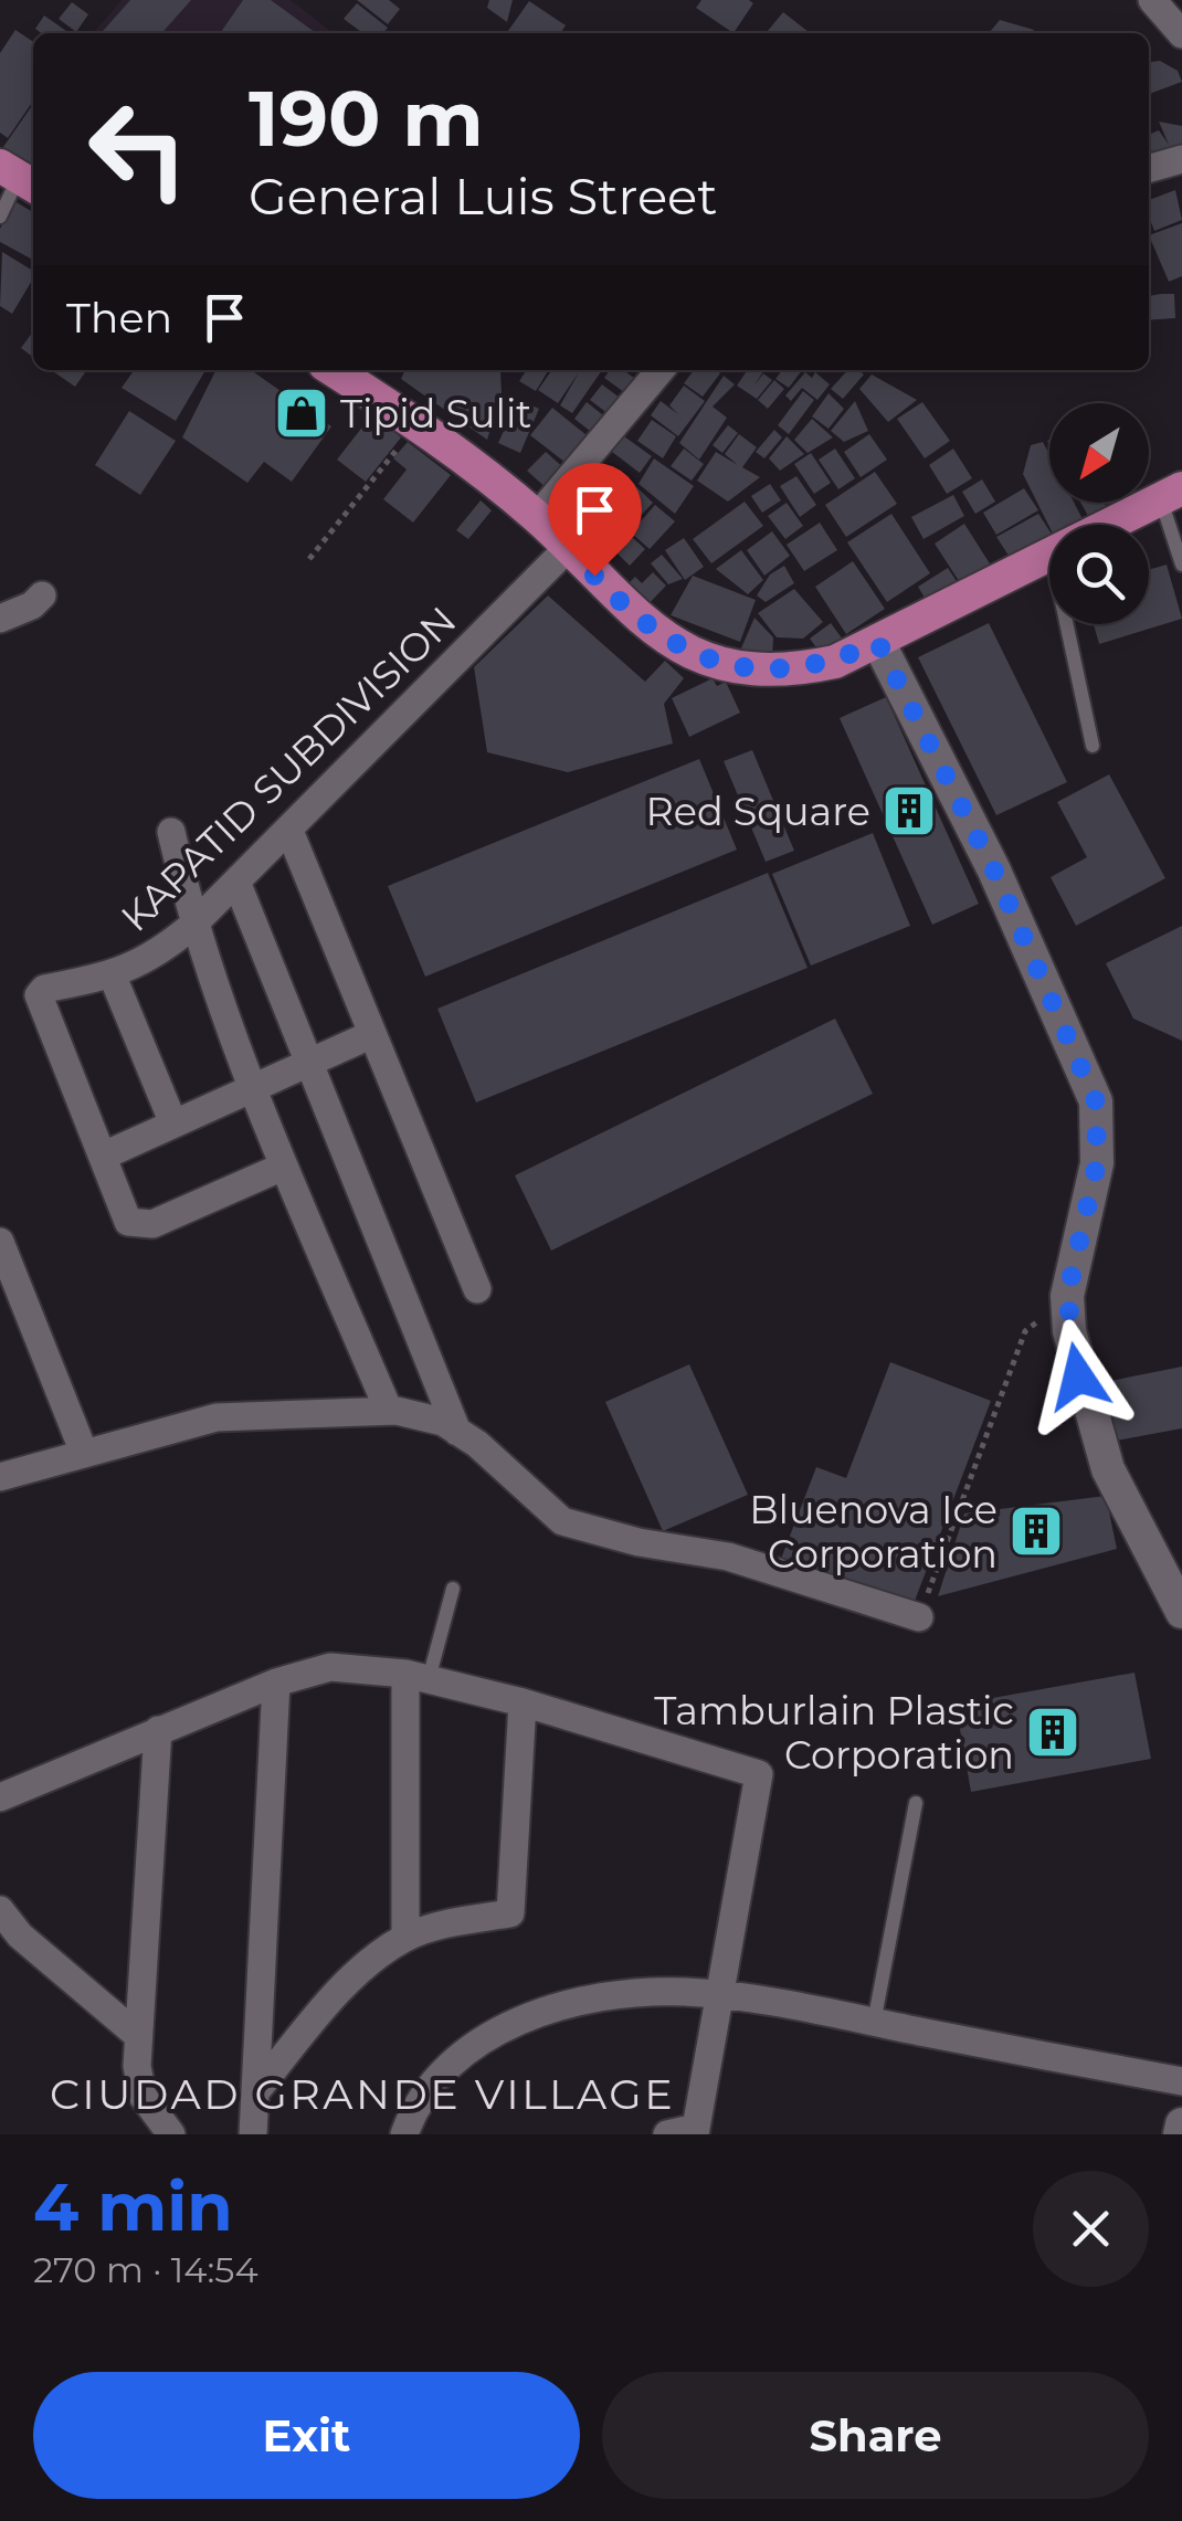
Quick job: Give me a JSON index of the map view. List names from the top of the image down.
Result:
{
  "streets": {
    "street": ["KAPATID SUBDIVISION"]
  },
  "districts": ["CIUDAD GRANDE VILLAGE"],
  "places": {
    "shop": ["Tipid Sulit"],
    "building": ["Red Square", "Bluenova Ice Corporation", "Tamburlain Plastic Corporation"]
  },
  "north": "bottom left",
  "page": {
    "turn": ["190 m", "General Luis Street"],
    "then": "Then",
    "heading": ["4 min", "270 m · 14:54"],
    "buttons": ["Exit", "Share"]
  }
}
